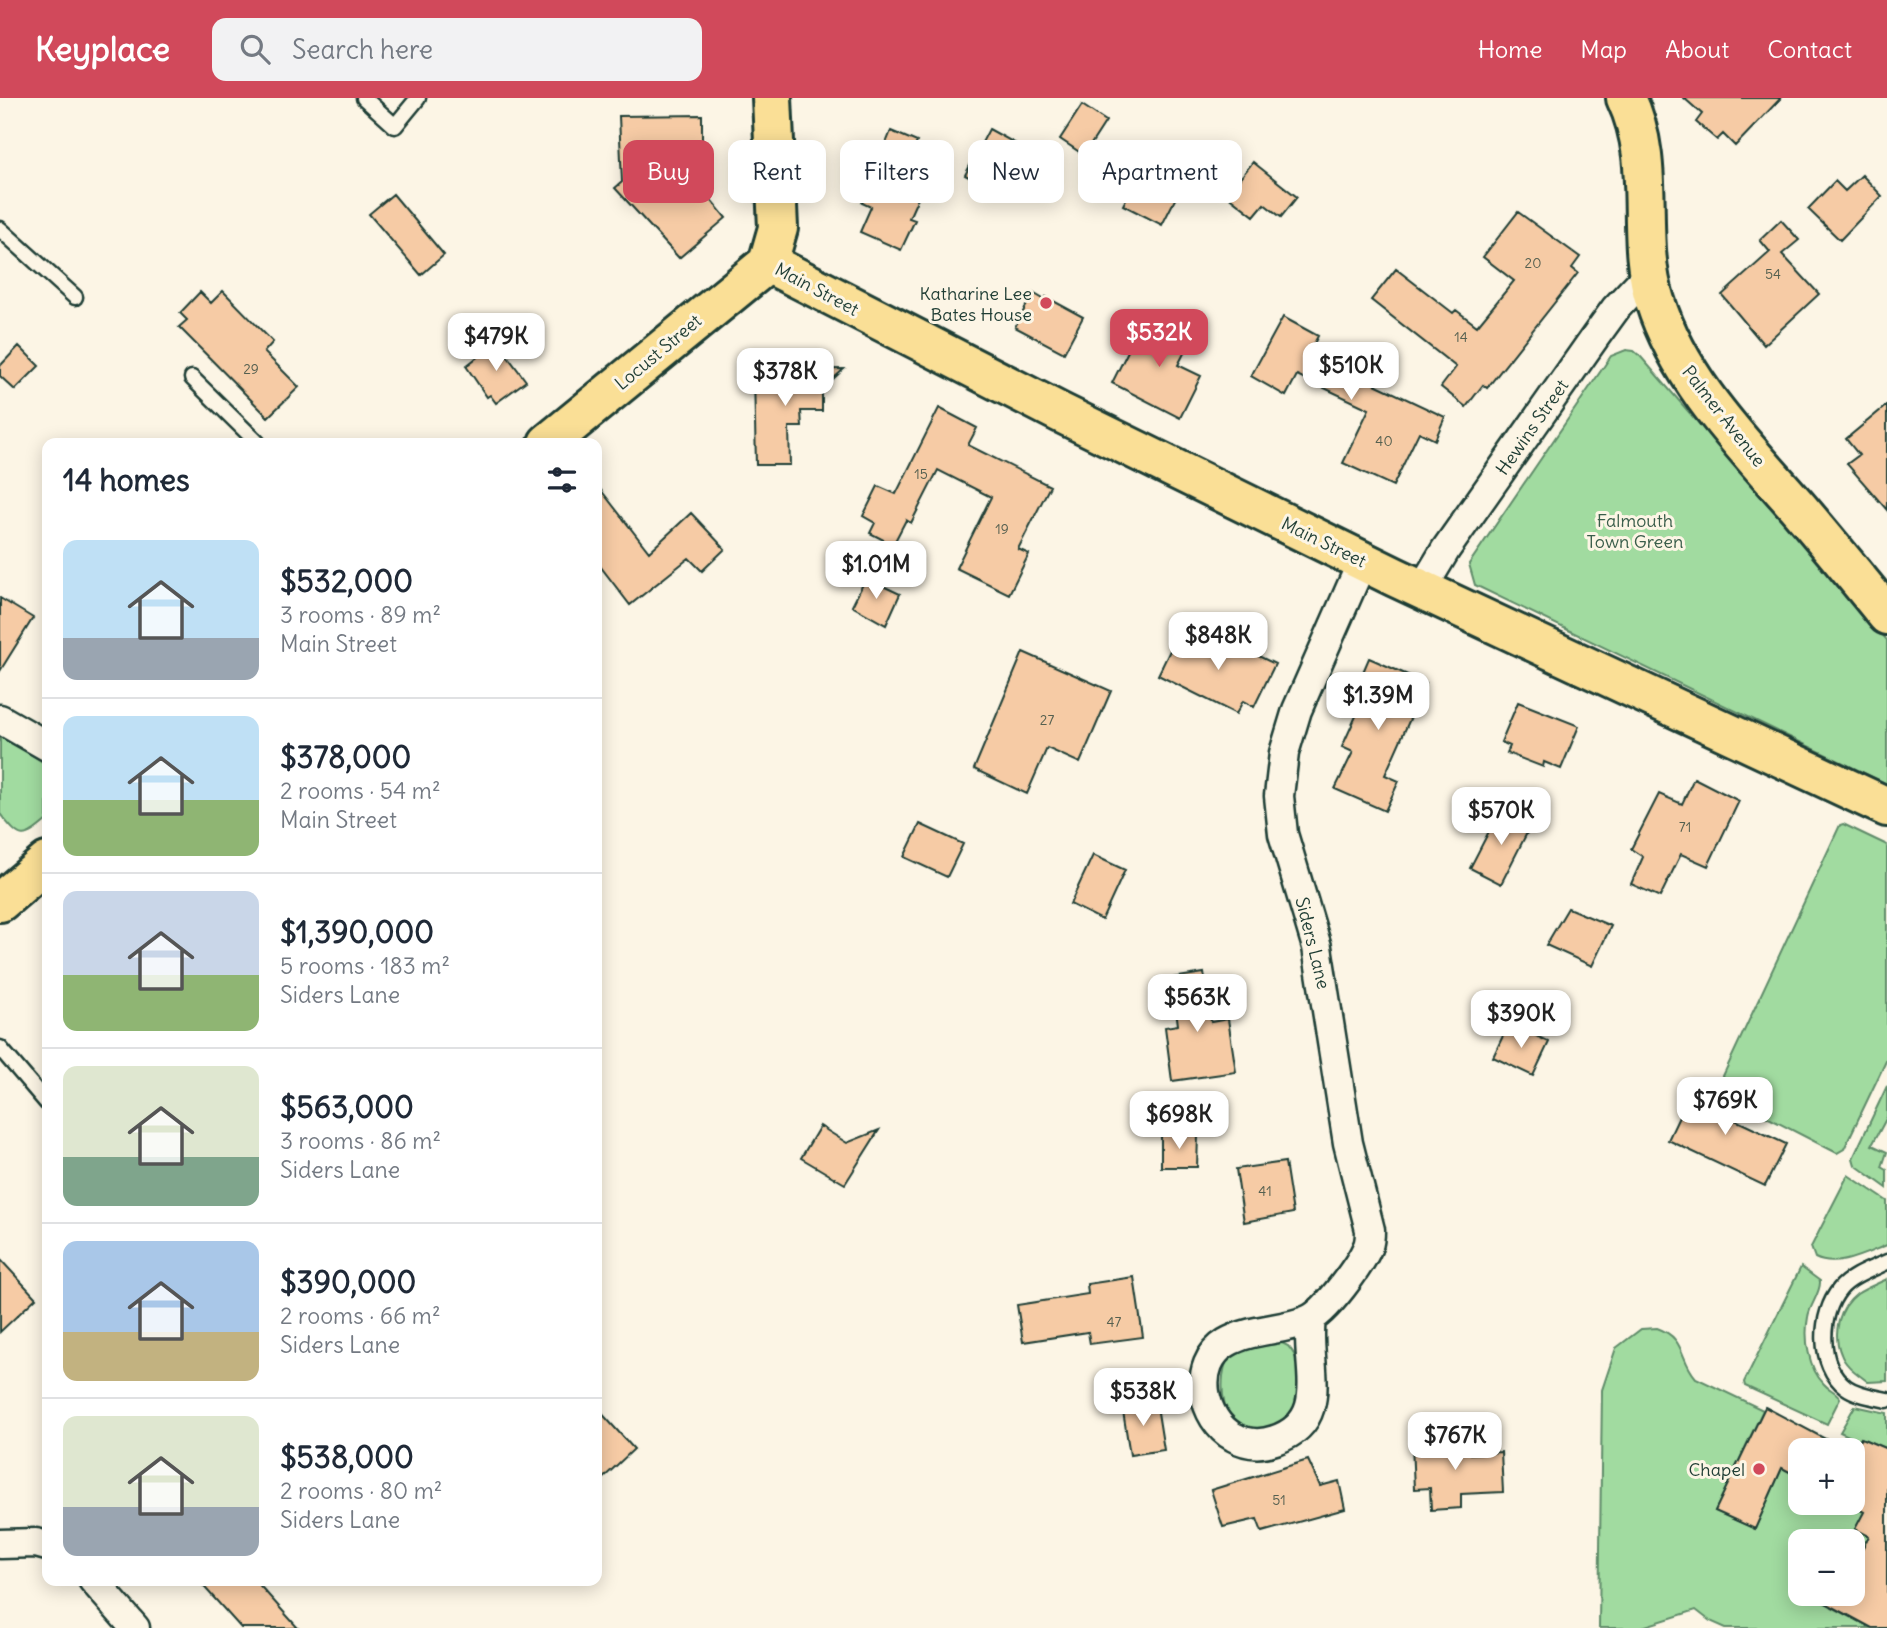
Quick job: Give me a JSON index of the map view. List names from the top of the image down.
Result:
{
  "streets": {
    "main road": ["Main Street", "Locust Street", "Palmer Avenue"],
    "street": ["Hewins Street", "Siders Lane"]
  },
  "crossings": [
    ["Main Street", "Locust Street"],
    ["Main Street", "Hewins Street"],
    ["Main Street", "Siders Lane"],
    ["Palmer Avenue", "Hewins Street"]
  ],
  "parks": ["Falmouth Town Green"],
  "places": ["Katharine Lee Bates House", "Chapel"],
  "house_numbers": [
    "20",
    "54",
    "14",
    "29",
    "40",
    "15",
    "19",
    "27",
    "71",
    "41",
    "47",
    "51"
  ],
  "page": {
    "header": "Keyplace",
    "search": "Search here",
    "nav": [
      "Home",
      "Map",
      "About",
      "Contact"
    ],
    "chip": [
      "Buy",
      "Rent",
      "Filters",
      "New",
      "Apartment"
    ],
    "price": [
      "$532K",
      "$479K",
      "$510K",
      "$378K",
      "$1.01M",
      "$848K",
      "$1.39M",
      "$570K",
      "$563K",
      "$390K",
      "$769K",
      "$698K",
      "$538K",
      "$767K"
    ],
    "heading": "14 homes",
    "list": [
      {
        "name": "$532,000",
        "note": "3 rooms · 89 m² · Main Street"
      },
      {
        "name": "$378,000",
        "note": "2 rooms · 54 m² · Main Street"
      },
      {
        "name": "$1,390,000",
        "note": "5 rooms · 183 m² · Siders Lane"
      },
      {
        "name": "$563,000",
        "note": "3 rooms · 86 m² · Siders Lane"
      },
      {
        "name": "$390,000",
        "note": "2 rooms · 66 m² · Siders Lane"
      },
      {
        "name": "$538,000",
        "note": "2 rooms · 80 m² · Siders Lane"
      }
    ],
    "map_buttons": ["+", "−"]
  }
}
